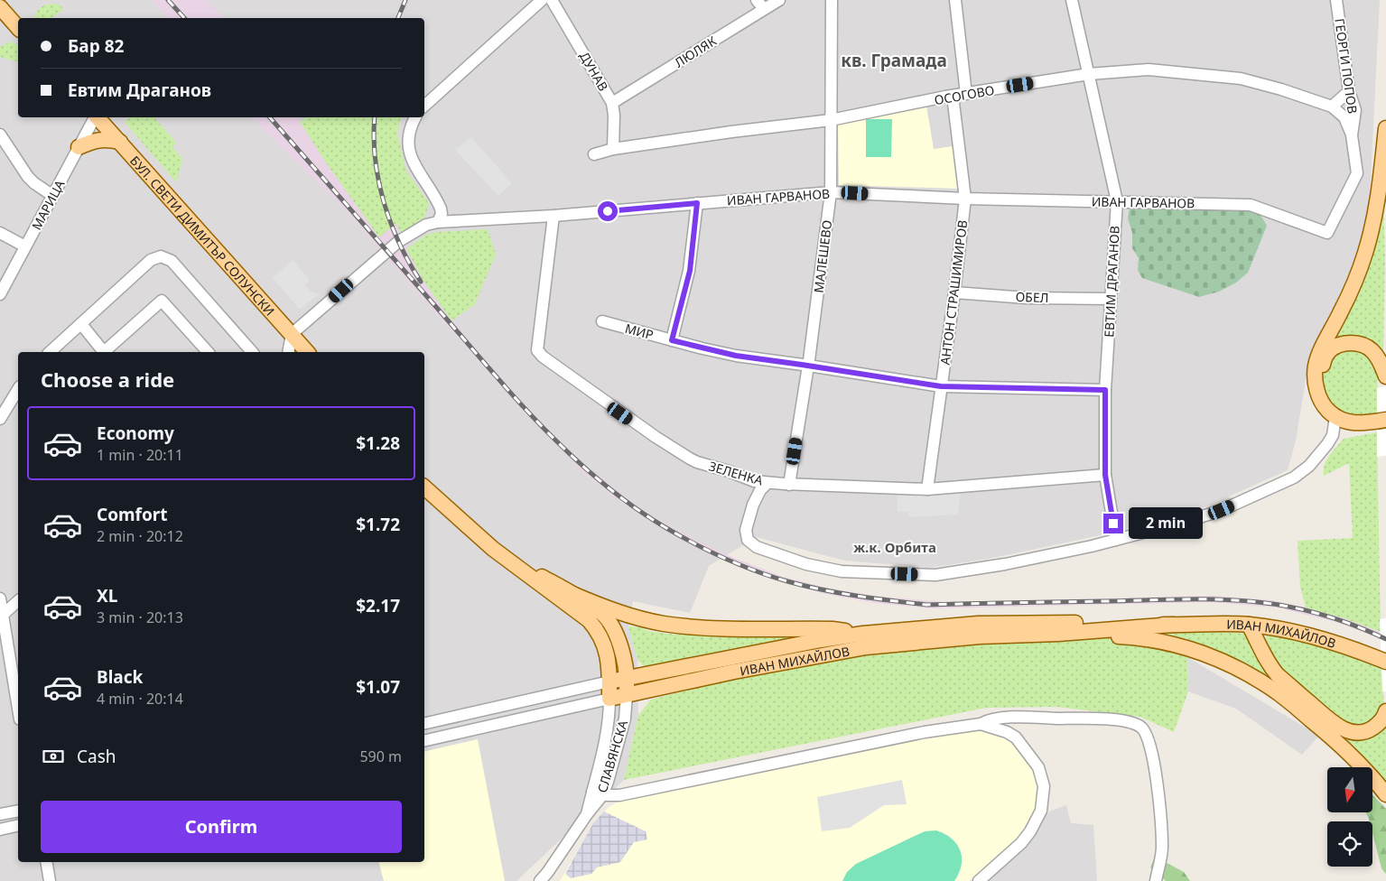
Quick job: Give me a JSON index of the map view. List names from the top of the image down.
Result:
{
  "streets": {
    "main road": ["БУЛ. СВЕТИ ДИМИТЪР СОЛУНСКИ", "ИВАН МИХАЙЛОВ"],
    "street": [
      "ЛЮЛЯК",
      "ГЕОРГИ ПОПОВ",
      "ДУНАВ",
      "ОСОГОВО",
      "ИВАН ГАРВАНОВ",
      "МАРИЦА",
      "МАЛЕШЕВО",
      "ЕВТИМ ДРАГАНОВ",
      "АНТОН СТРАШИМИРОВ",
      "ОБЕЛ",
      "МИР",
      "ЗЕЛЕНКА",
      "СЛАВЯНСКА"
    ]
  },
  "crossings": [
    ["ЛЮЛЯК", "ДУНАВ"],
    ["ГЕОРГИ ПОПОВ", "ИВАН ГАРВАНОВ"],
    ["ДУНАВ", "ОСОГОВО"],
    ["ОСОГОВО", "МАЛЕШЕВО"],
    ["ОСОГОВО", "ЕВТИМ ДРАГАНОВ"],
    ["ОСОГОВО", "АНТОН СТРАШИМИРОВ"],
    ["ИВАН ГАРВАНОВ", "БУЛ. СВЕТИ ДИМИТЪР СОЛУНСКИ"],
    ["ИВАН ГАРВАНОВ", "МАЛЕШЕВО"],
    ["ИВАН ГАРВАНОВ", "ЕВТИМ ДРАГАНОВ"],
    ["ИВАН ГАРВАНОВ", "АНТОН СТРАШИМИРОВ"],
    ["ИВАН ГАРВАНОВ", "ЗЕЛЕНКА"],
    ["МАЛЕШЕВО", "МИР"],
    ["МАЛЕШЕВО", "ЗЕЛЕНКА"],
    ["ЕВТИМ ДРАГАНОВ", "ОБЕЛ"],
    ["ЕВТИМ ДРАГАНОВ", "МИР"],
    ["ЕВТИМ ДРАГАНОВ", "ЗЕЛЕНКА"],
    ["АНТОН СТРАШИМИРОВ", "ОБЕЛ"],
    ["АНТОН СТРАШИМИРОВ", "МИР"],
    ["АНТОН СТРАШИМИРОВ", "ЗЕЛЕНКА"],
    ["ИВАН МИХАЙЛОВ", "СЛАВЯНСКА"]
  ],
  "districts": ["кв. Грамада", "ж.к. Орбита"],
  "north": "bottom",
  "page": {
    "banner": ["Бар 82", "Евтим Драганов"],
    "heading": "Choose a ride",
    "list": [
      {
        "name": "Economy",
        "note": "1 min · 20:11",
        "value": "$1.28"
      },
      {
        "name": "Comfort",
        "note": "2 min · 20:12",
        "value": "$1.72"
      },
      {
        "name": "XL",
        "note": "3 min · 20:13",
        "value": "$2.17"
      },
      {
        "name": "Black",
        "note": "4 min · 20:14",
        "value": "$1.07"
      }
    ],
    "bubble": "2 min",
    "pay": ["Cash", "590 m"],
    "buttons": "Confirm"
  }
}
